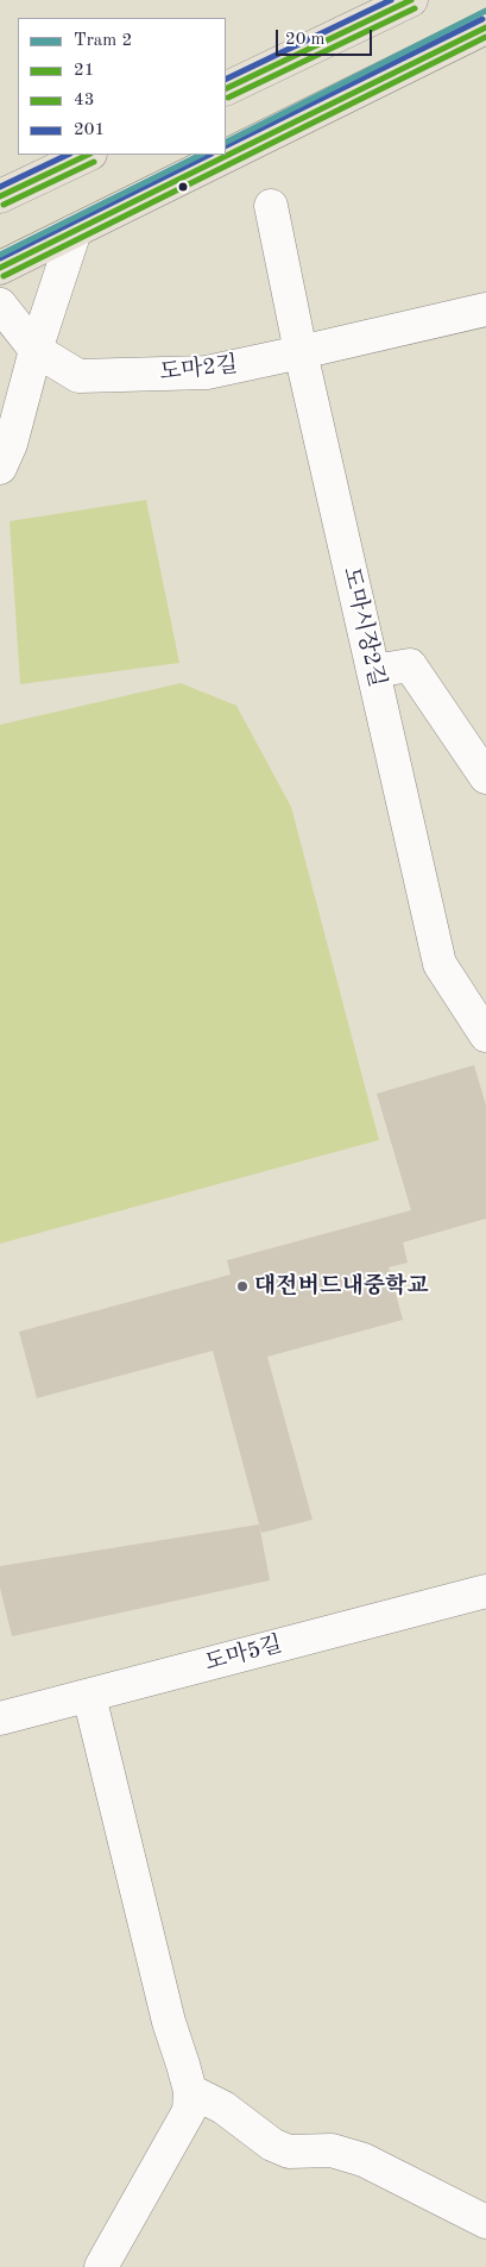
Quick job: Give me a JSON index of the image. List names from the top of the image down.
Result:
{
  "streets": {
    "street": ["도마2길", "도마시장2길", "도마5길"]
  },
  "crossings": [
    ["도마2길", "도마시장2길"]
  ],
  "places": ["대전버드내중학교"],
  "lines": [
    "transit line 21",
    "transit line 201",
    "transit line 43",
    "tram line 2"
  ],
  "legend": [
    "Tram 2",
    "21",
    "43",
    "201"
  ],
  "scale_bar": "20 m"
}
